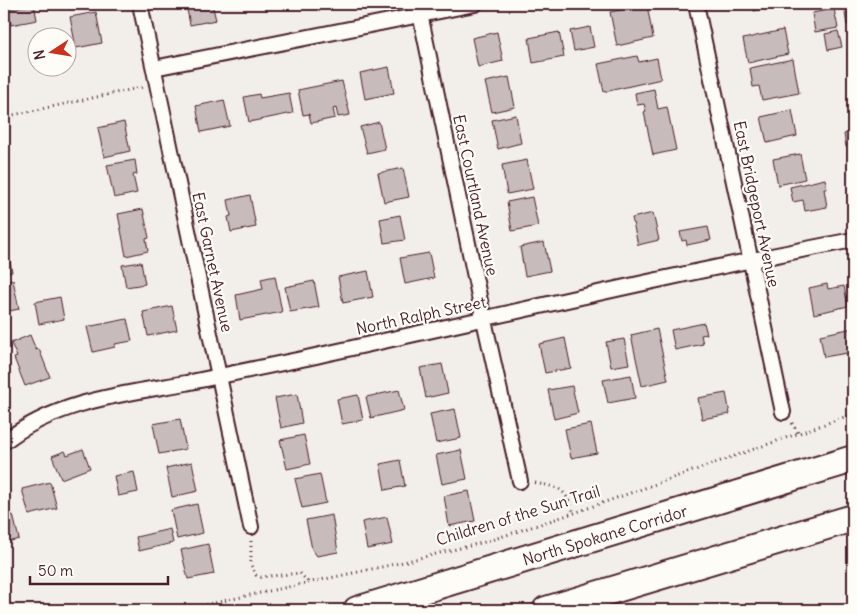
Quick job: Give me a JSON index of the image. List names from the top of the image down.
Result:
{
  "streets": {
    "highway": ["North Spokane Corridor"],
    "street": [
      "East Courtland Avenue",
      "East Bridgeport Avenue",
      "East Garnet Avenue",
      "North Ralph Street"
    ],
    "path": ["Children of the Sun Trail"]
  },
  "crossings": [
    ["East Courtland Avenue", "North Ralph Street"],
    ["East Bridgeport Avenue", "North Ralph Street"],
    ["East Garnet Avenue", "North Ralph Street"]
  ],
  "scale_bar": "50 m",
  "north": "left"
}
